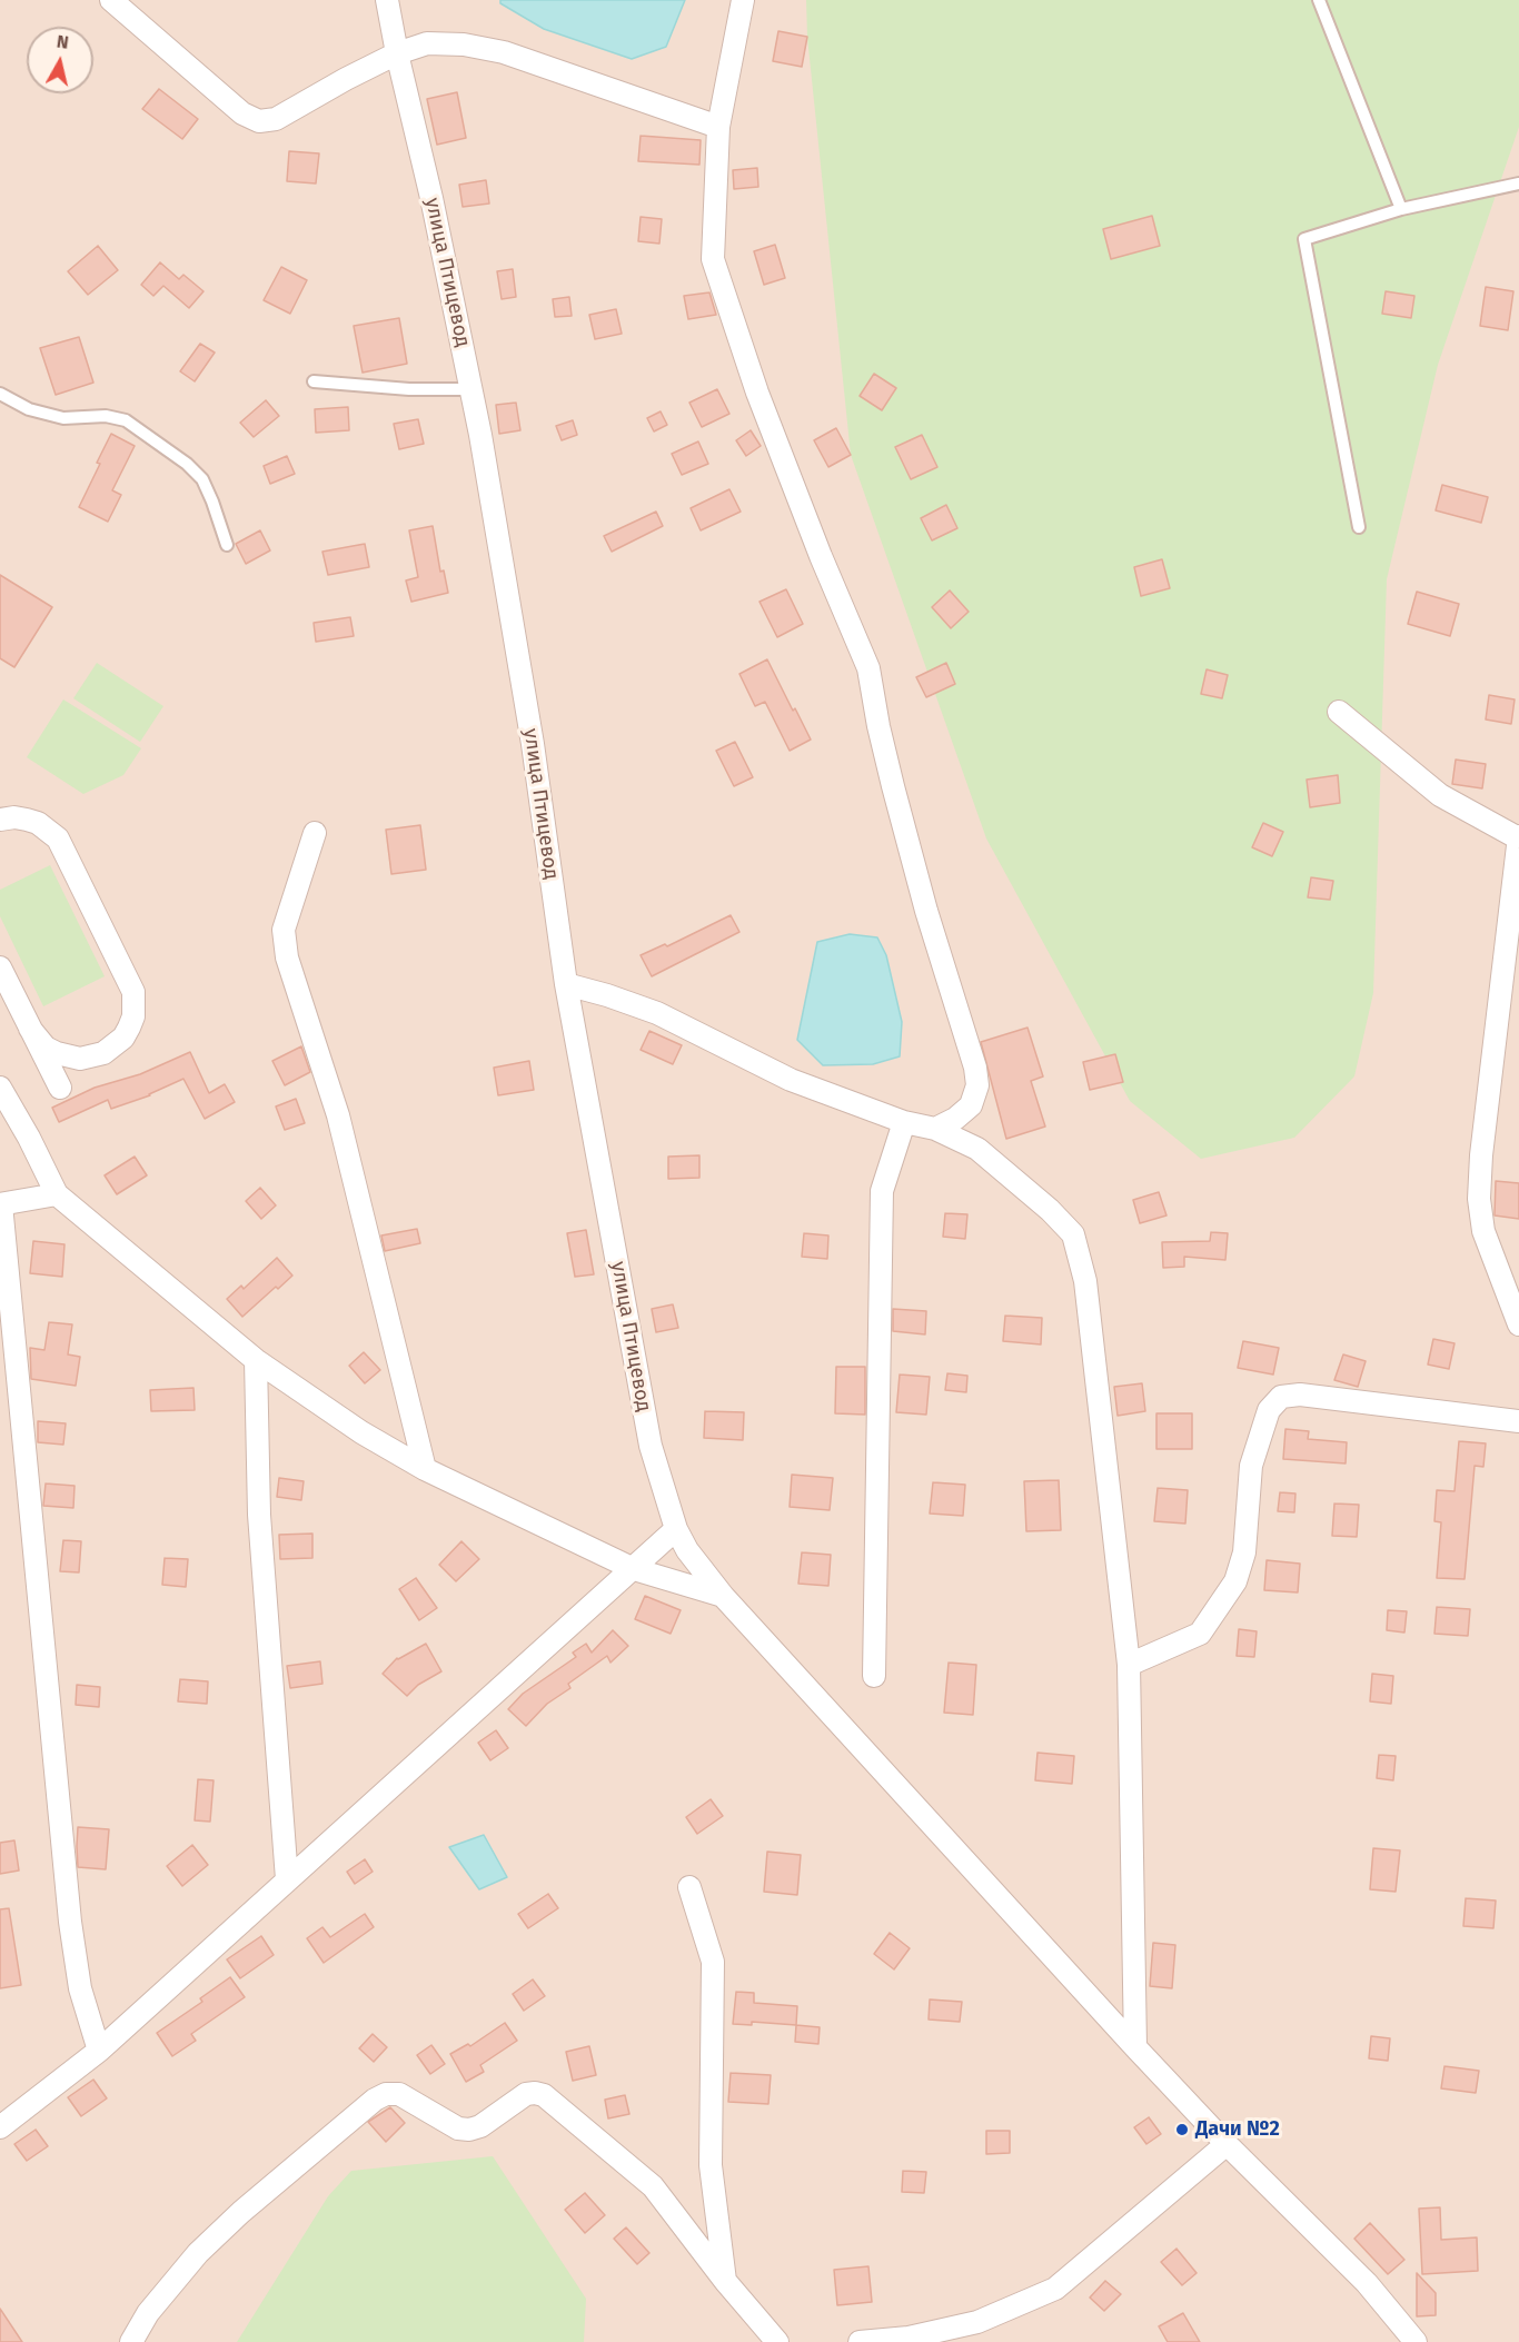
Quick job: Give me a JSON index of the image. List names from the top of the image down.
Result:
{
  "streets": {
    "street": ["улица Птицевод"]
  },
  "places": ["Дачи №2"],
  "north": "top"
}
